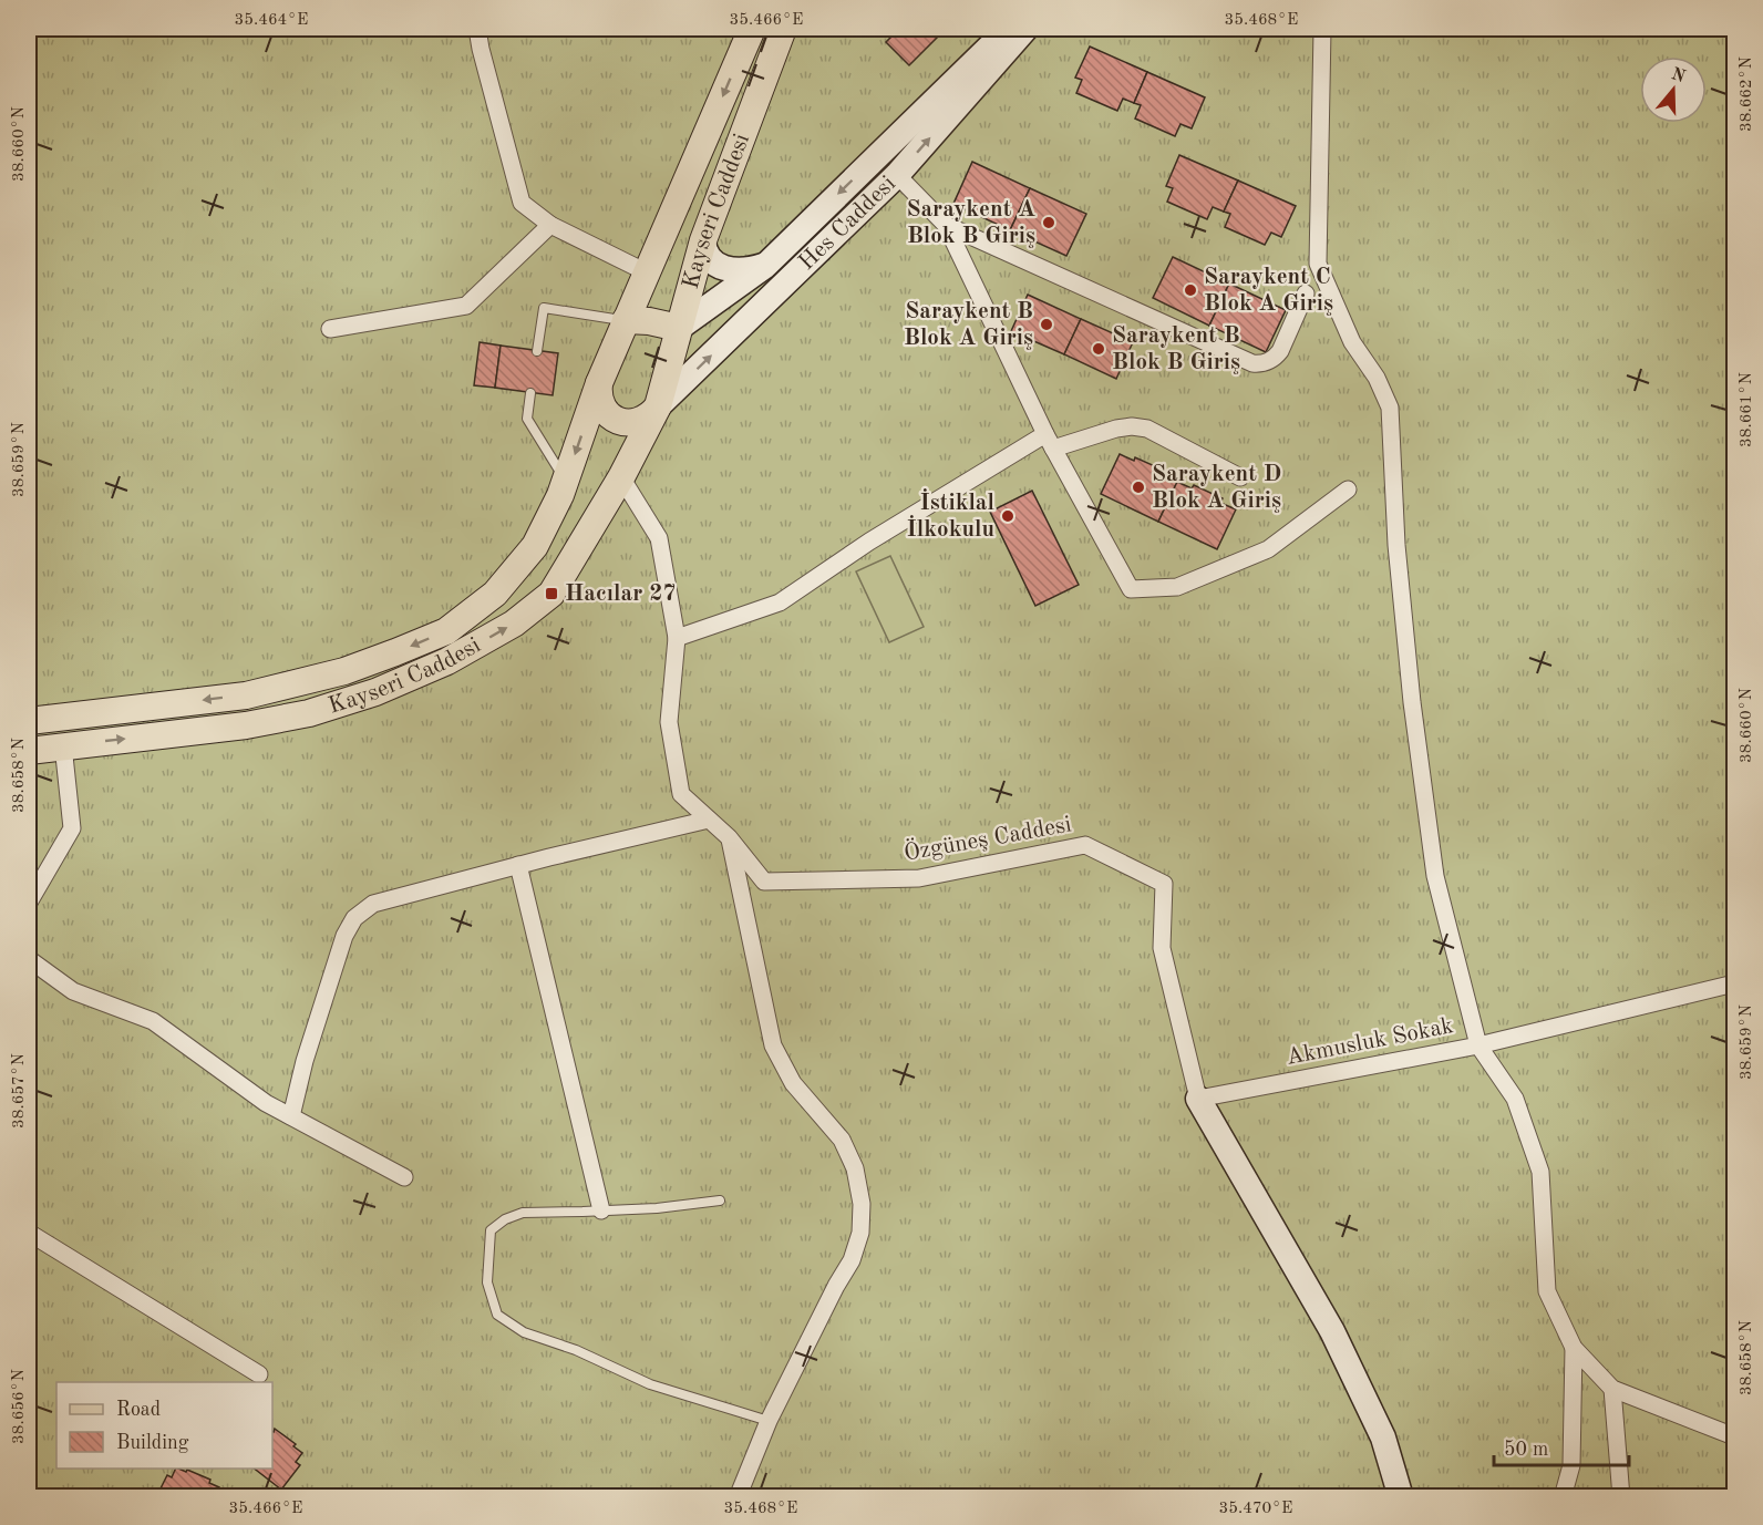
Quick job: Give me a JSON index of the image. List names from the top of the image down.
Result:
{
  "streets": {
    "main road": ["Kayseri Caddesi"],
    "street": ["Hes Caddesi", "Özgüneş Caddesi", "Akmusluk Sokak"]
  },
  "crossings": [
    ["Kayseri Caddesi", "Hes Caddesi"],
    ["Kayseri Caddesi", "Özgüneş Caddesi"],
    ["Özgüneş Caddesi", "Akmusluk Sokak"]
  ],
  "places": {
    "other": [
      "Saraykent A Blok B Giriş",
      "Saraykent C Blok A Giriş",
      "Saraykent B Blok A Giriş",
      "Saraykent B Blok B Giriş",
      "Saraykent D Blok A Giriş",
      "İstiklal İlkokulu"
    ],
    "transit": ["Hacılar 27"]
  },
  "legend": ["Road", "Building"],
  "scale_bar": "50 m",
  "north": "top",
  "coordinates": [
    "35.464°E",
    "35.466°E",
    "35.468°E",
    "38.662°N",
    "38.660°N",
    "38.661°N",
    "38.659°N",
    "38.658°N",
    "38.657°N",
    "38.656°N",
    "35.470°E"
  ]
}
